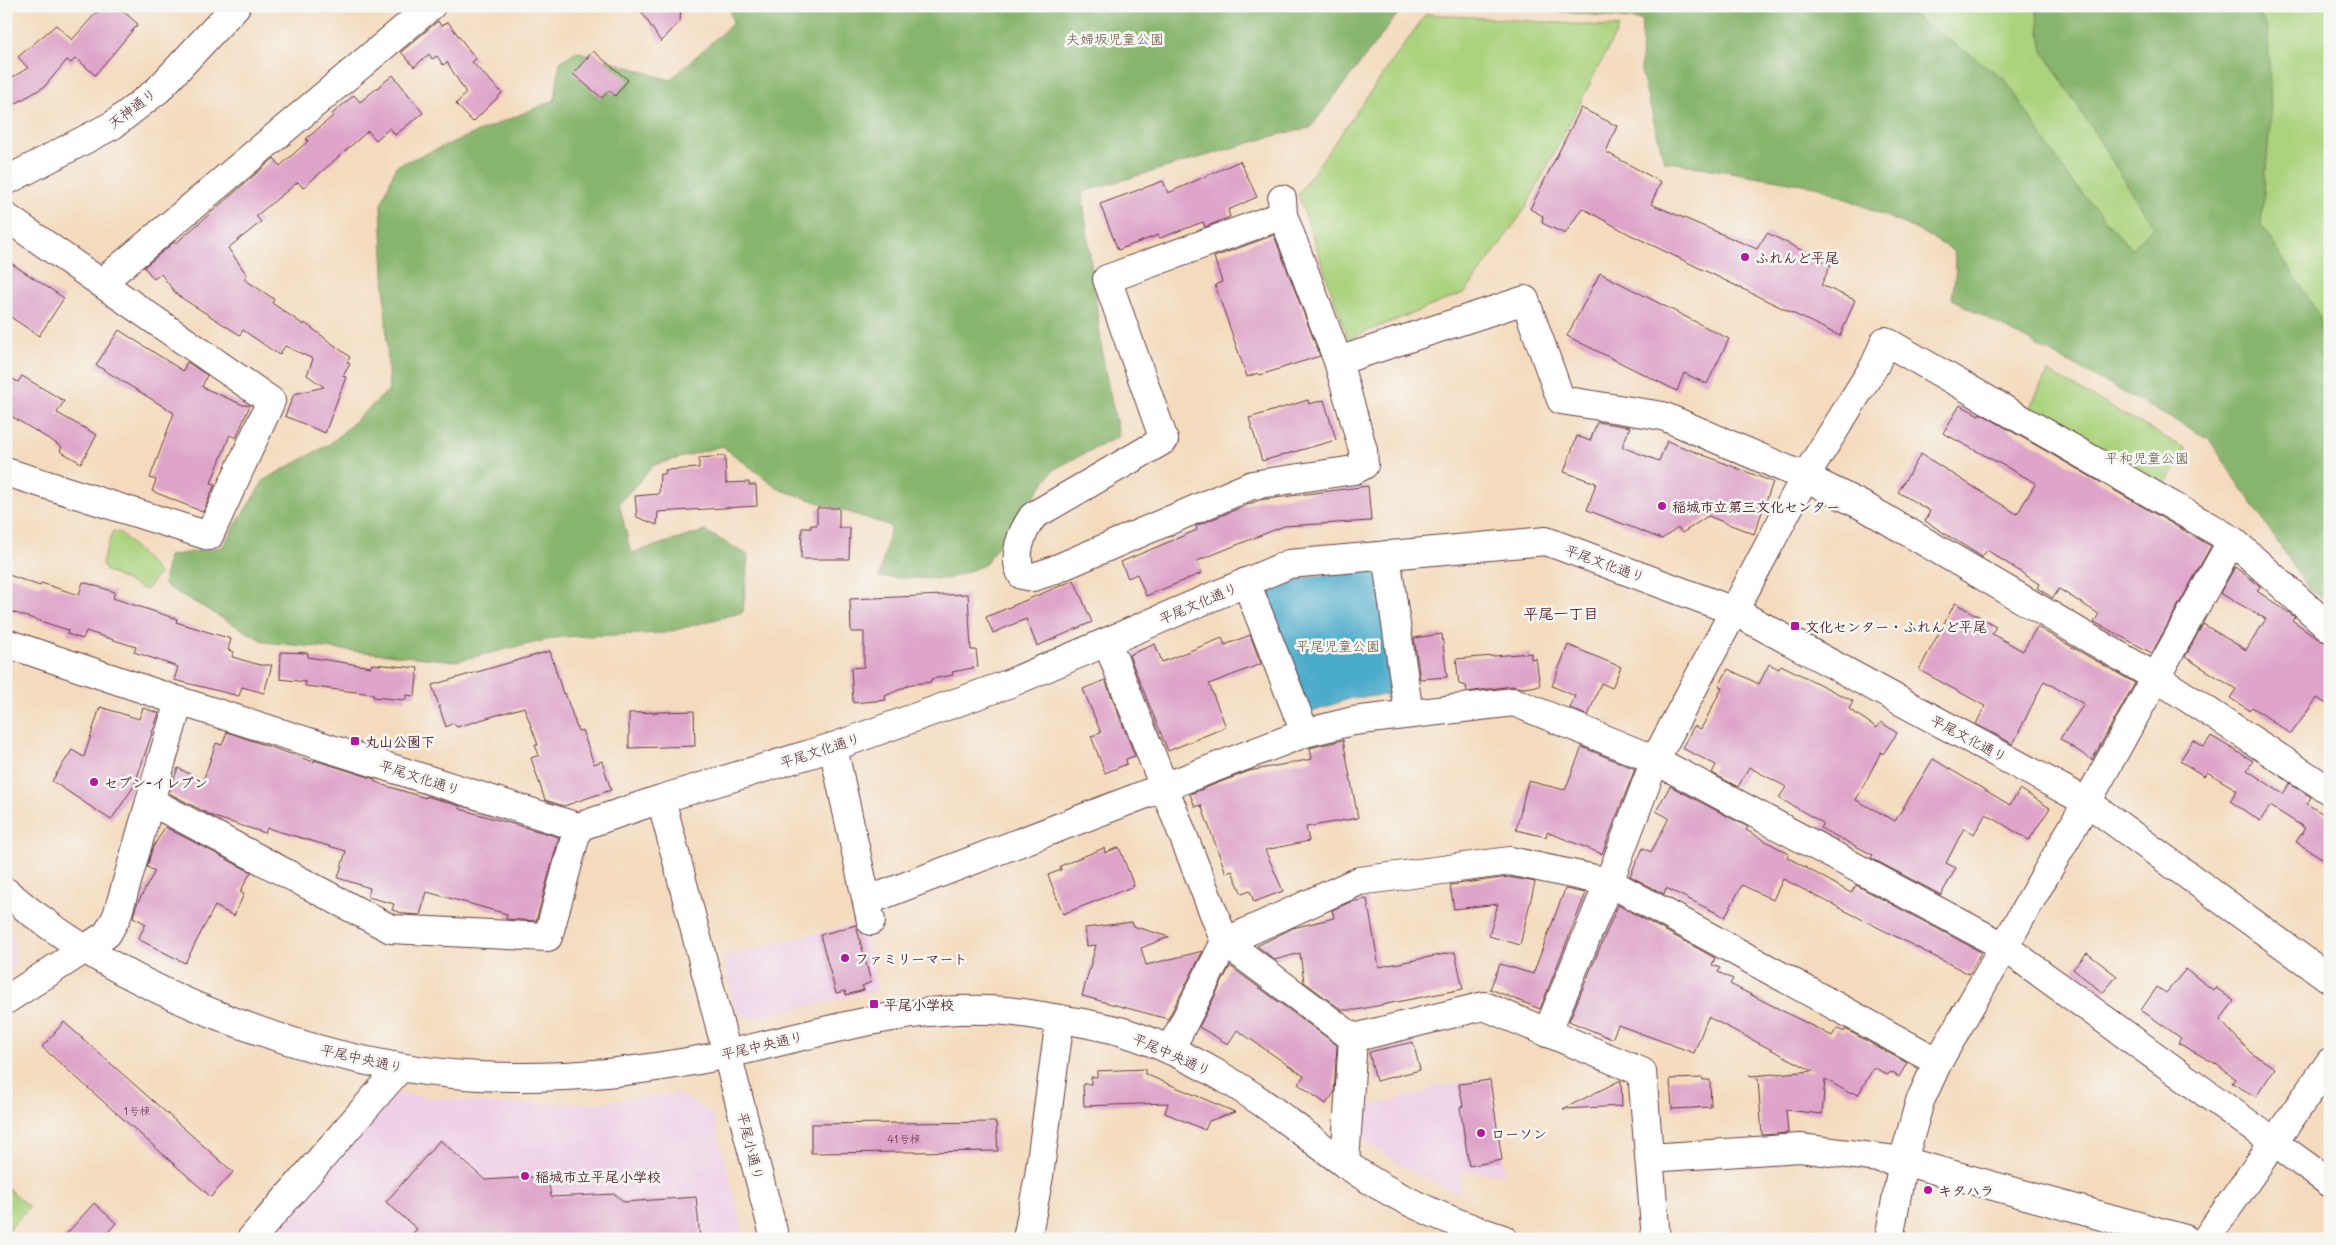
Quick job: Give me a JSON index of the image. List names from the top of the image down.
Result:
{
  "streets": {
    "street": [
      "天神通り",
      "平尾文化通り",
      "平尾中央通り",
      "平尾小通り"
    ]
  },
  "crossings": [
    ["平尾文化通り", "平尾小通り"],
    ["平尾中央通り", "平尾小通り"]
  ],
  "districts": ["平尾一丁目"],
  "parks": ["夫婦坂児童公園", "平和児童公園", "平尾児童公園"],
  "places": {
    "other": [
      "ふれんど平尾",
      "稲城市立第三文化センター",
      "セブン-イレブン",
      "ファミリーマート",
      "ローソン",
      "稲城市立平尾小学校",
      "キタハラ"
    ],
    "transit": ["文化センター・ふれんど平尾", "丸山公園下", "平尾小学校"]
  },
  "house_numbers": ["1号棟", "41号棟"]
}
